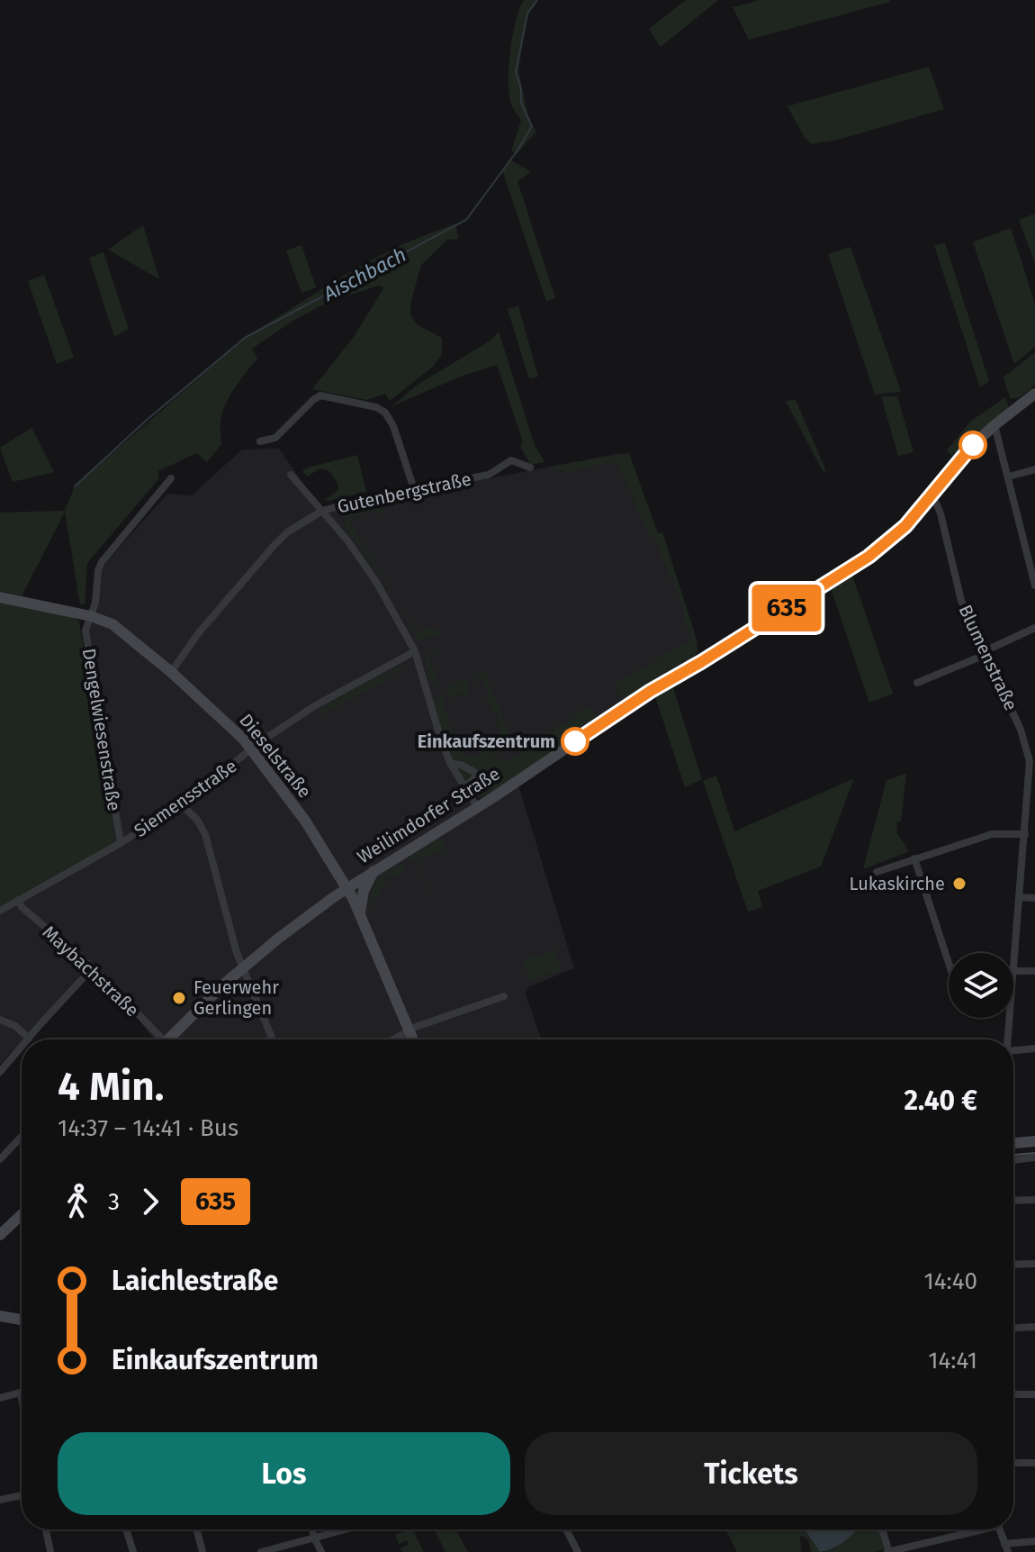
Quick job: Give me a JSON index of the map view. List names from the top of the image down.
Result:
{
  "streets": {
    "main road": ["Dieselstraße", "Weilimdorfer Straße"],
    "street": [
      "Gutenbergstraße",
      "Blumenstraße",
      "Dengelwiesenstraße",
      "Siemensstraße",
      "Maybachstraße"
    ]
  },
  "crossings": [
    ["Gutenbergstraße", "Dieselstraße"],
    ["Blumenstraße", "Weilimdorfer Straße"],
    ["Dengelwiesenstraße", "Dieselstraße"],
    ["Dengelwiesenstraße", "Siemensstraße"],
    ["Dieselstraße", "Siemensstraße"],
    ["Dieselstraße", "Weilimdorfer Straße"],
    ["Siemensstraße", "Maybachstraße"]
  ],
  "water": ["Aischbach"],
  "places": ["Einkaufszentrum", "Lukaskirche", "Feuerwehr Gerlingen"],
  "lines": ["bus line 635"],
  "page": {
    "on_map": "635",
    "heading": ["4 Min.", "14:37 – 14:41 · Bus", "2.40 €"],
    "legs": ["3", "635"],
    "list": [
      {
        "name": "Laichlestraße",
        "value": "14:40"
      },
      {
        "name": "Einkaufszentrum",
        "value": "14:41"
      }
    ],
    "buttons": ["Los", "Tickets"]
  }
}
